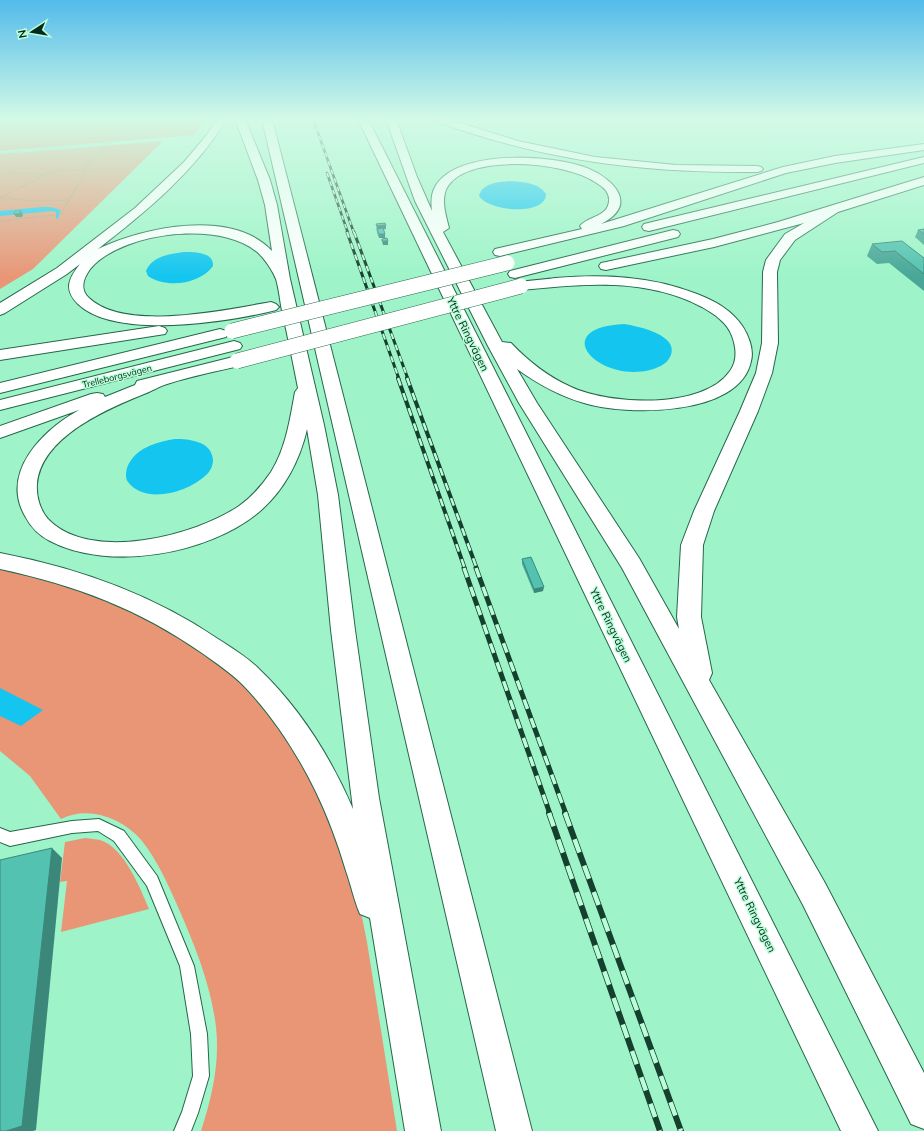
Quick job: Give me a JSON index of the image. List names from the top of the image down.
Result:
{
  "streets": {
    "highway": ["Yttre Ringvägen", "Trelleborgsvägen"]
  },
  "north": "left"
}
